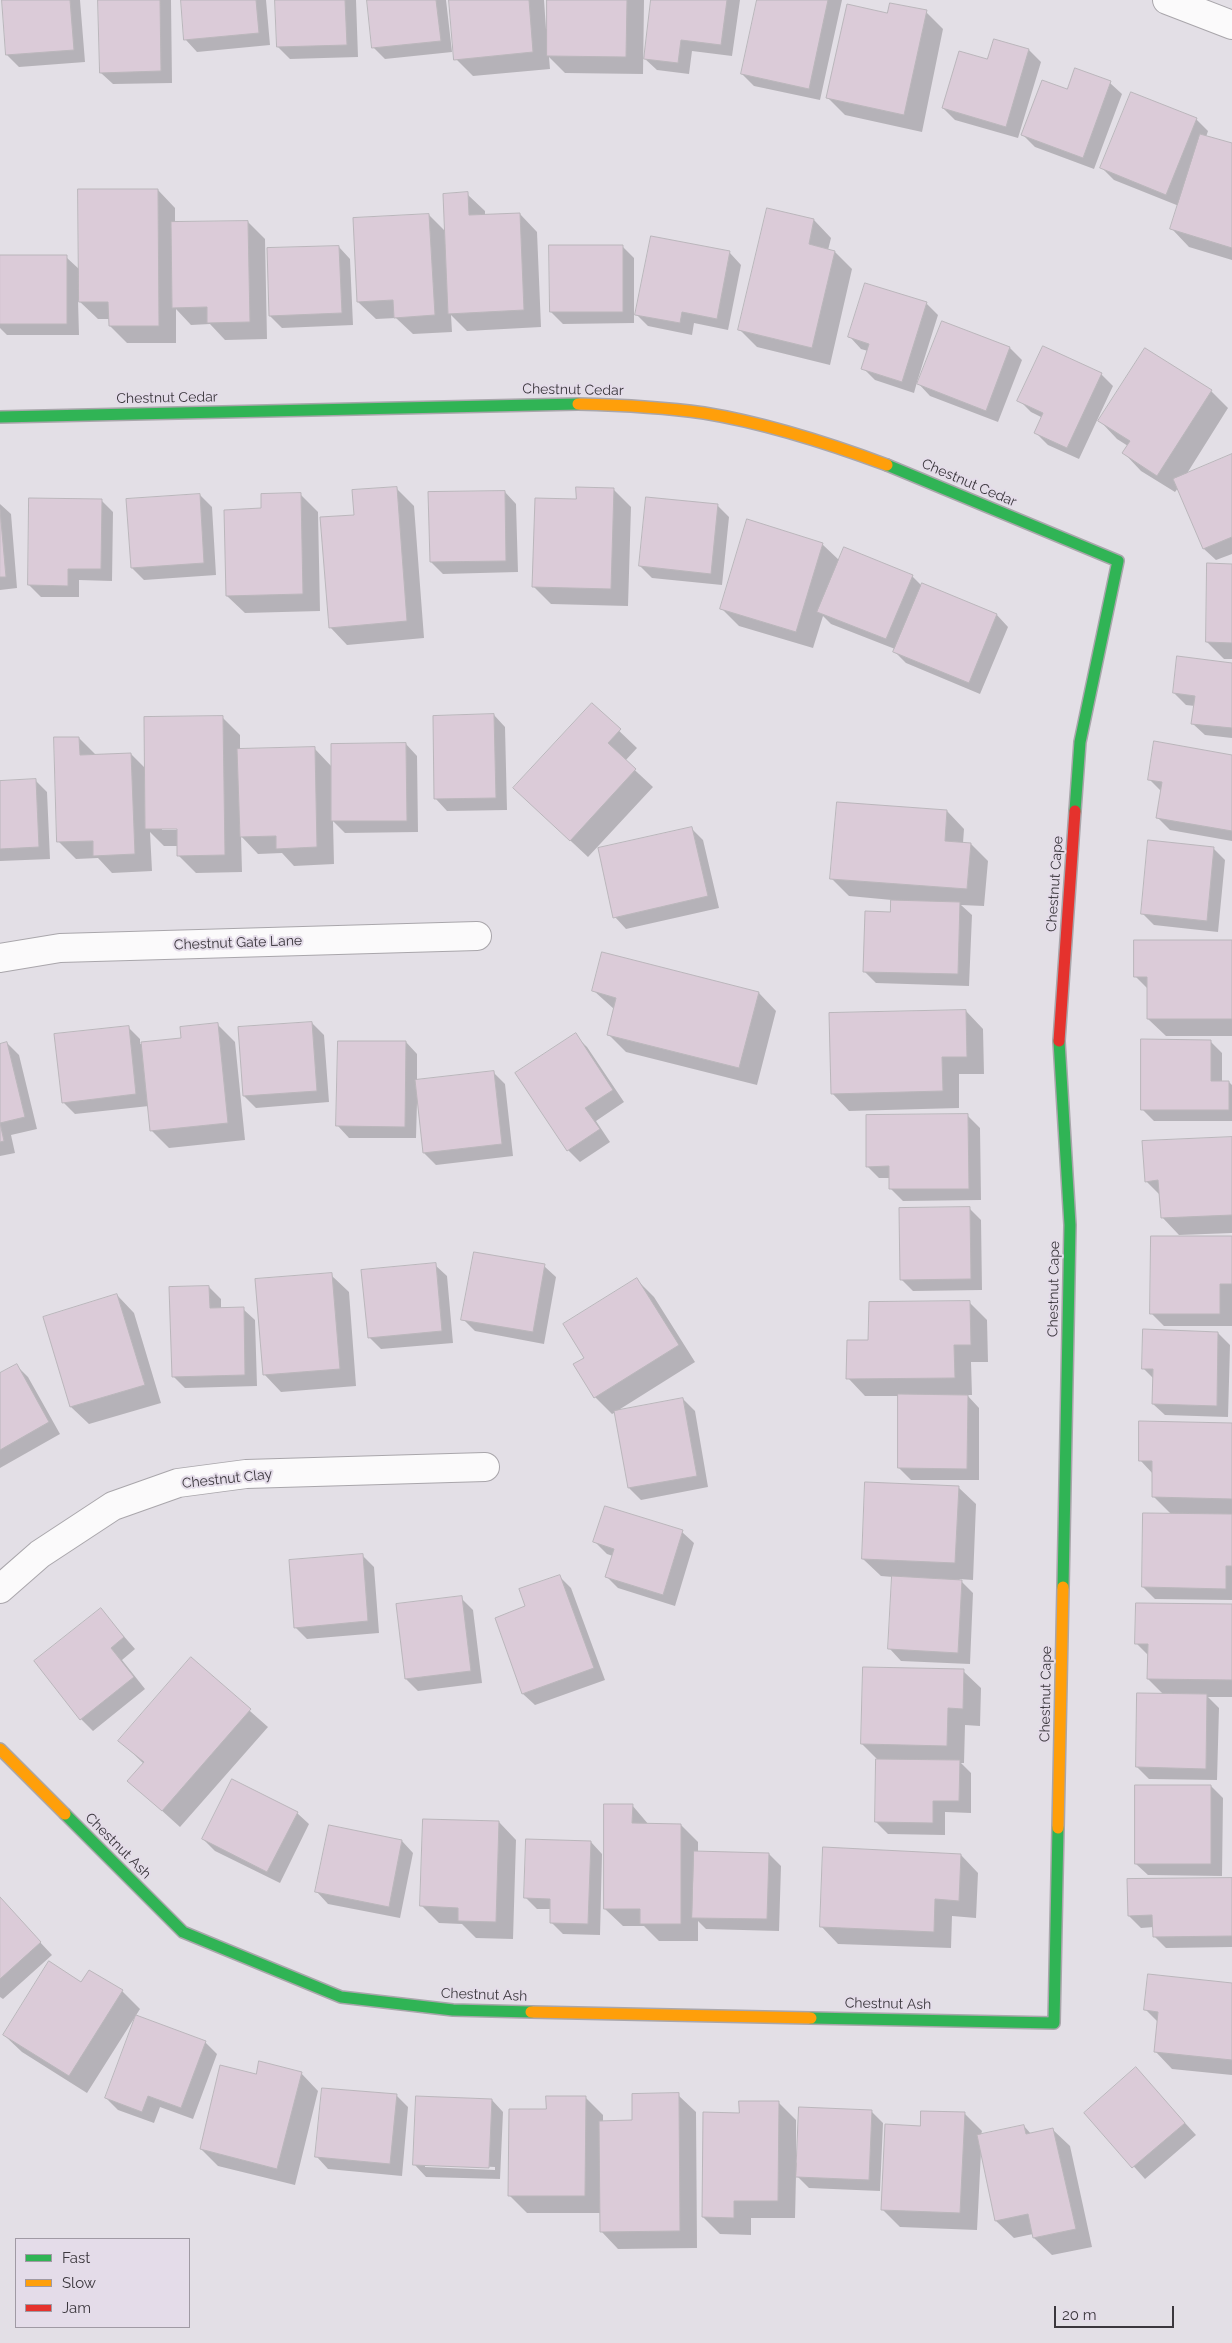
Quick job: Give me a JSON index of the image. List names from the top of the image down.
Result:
{
  "streets": {
    "street": [
      "Chestnut Cedar",
      "Chestnut Cape",
      "Chestnut Gate Lane",
      "Chestnut Clay",
      "Chestnut Ash"
    ]
  },
  "crossings": [
    ["Chestnut Cedar", "Chestnut Cape"],
    ["Chestnut Cape", "Chestnut Ash"]
  ],
  "legend": ["Fast", "Slow", "Jam"],
  "scale_bar": "20 m"
}
